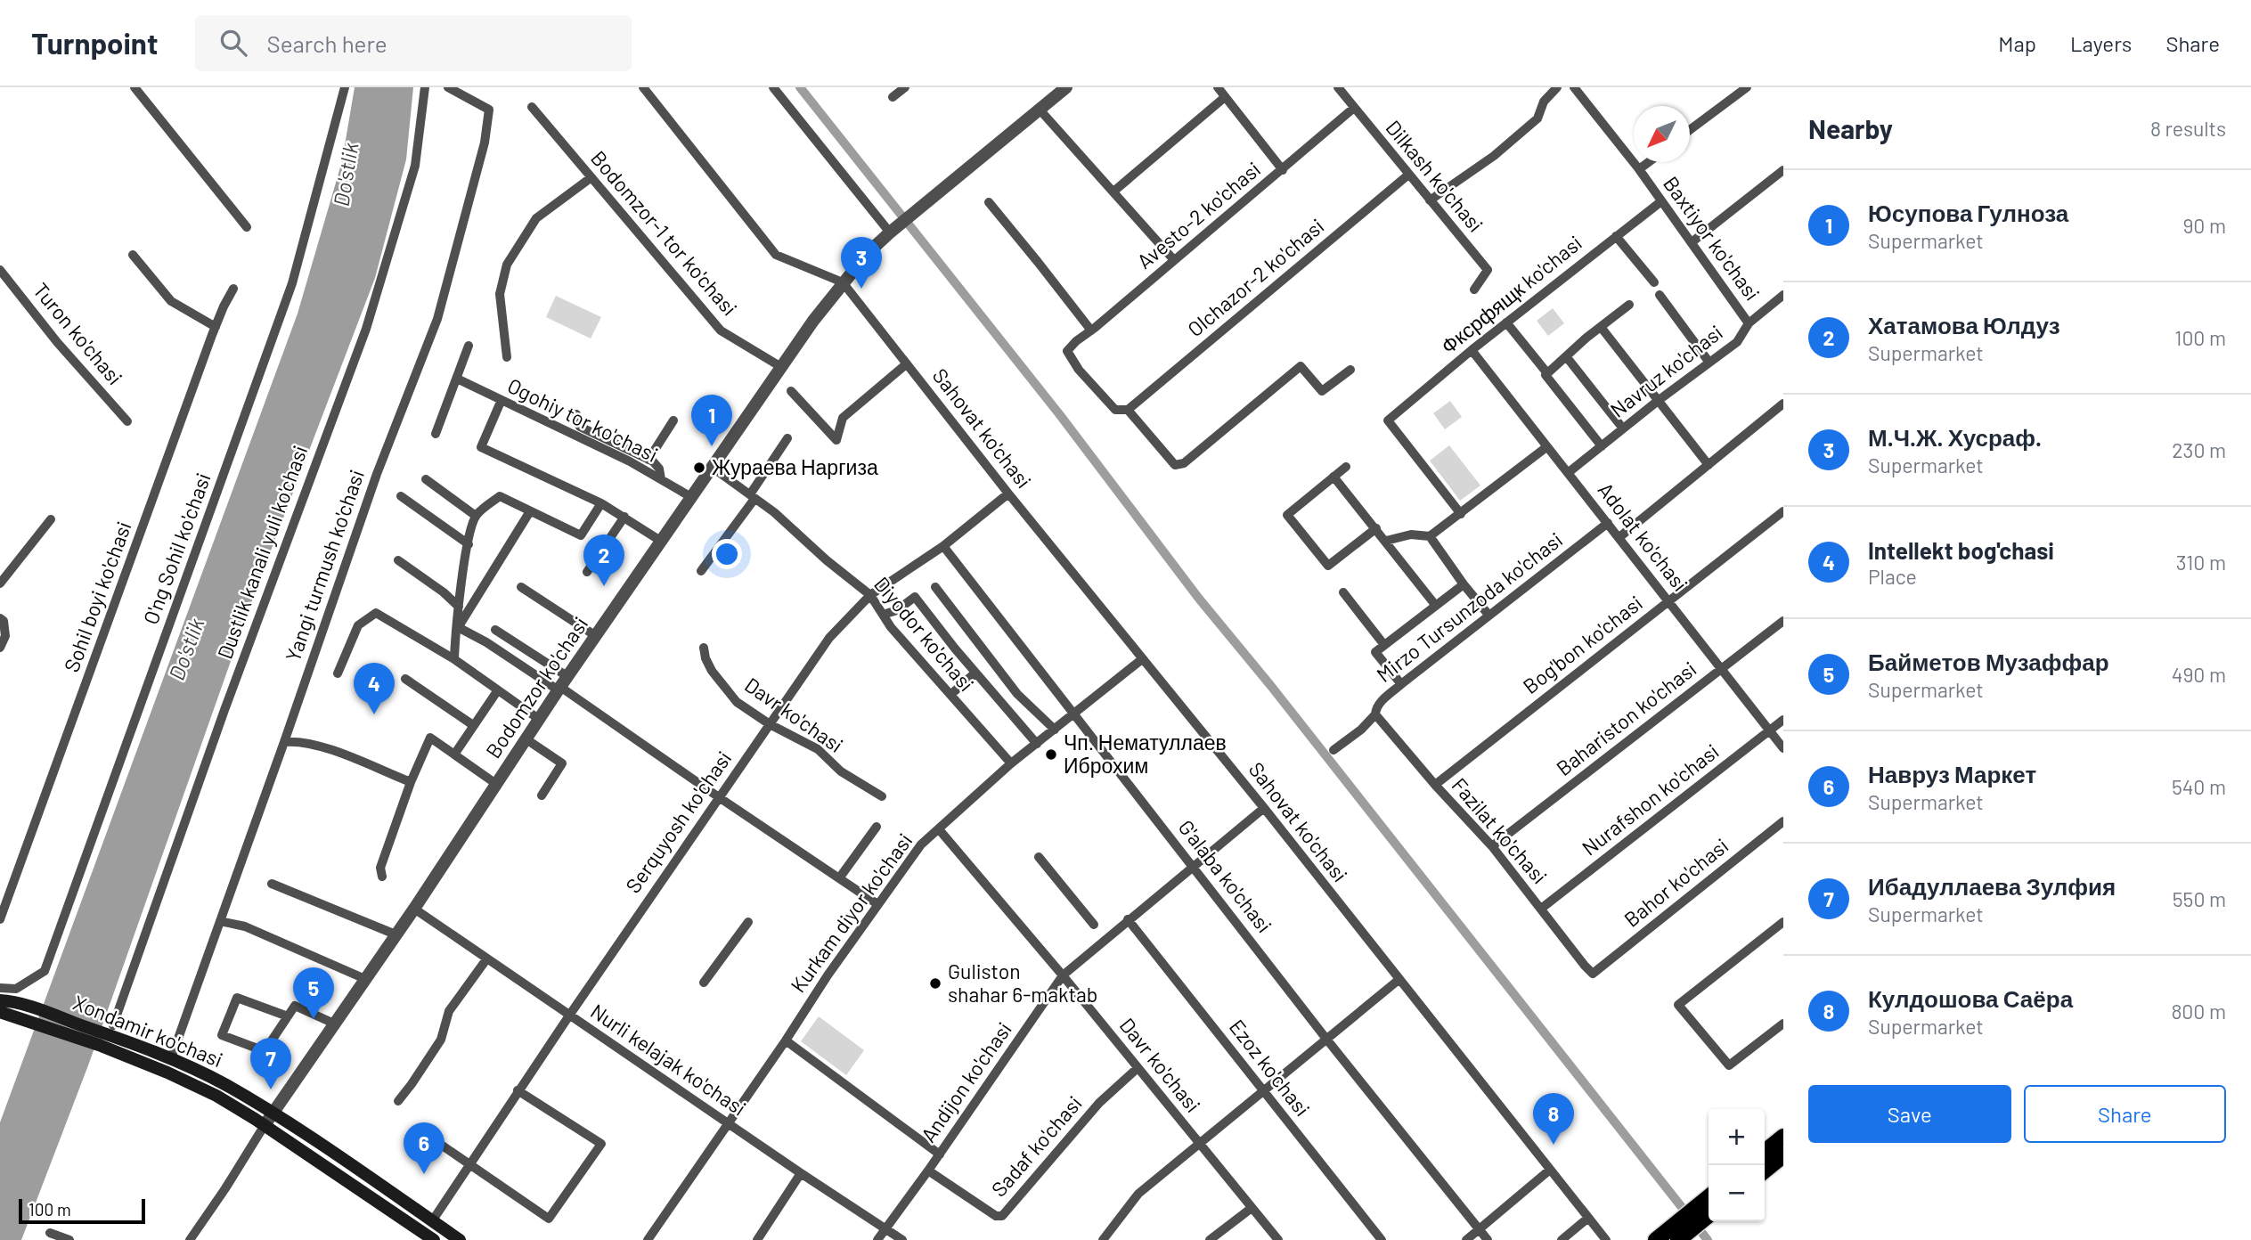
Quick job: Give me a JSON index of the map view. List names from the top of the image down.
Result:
{
  "streets": {
    "main road": ["Xondamir ko'chasi"],
    "street": [
      "Dilkash ko'chasi",
      "Avesto-2 ko'chasi",
      "Bodomzor-1 tor ko'chasi",
      "Baxtiyor ko'chasi",
      "Olchazor-2 ko'chasi",
      "Фксрфящк ko'chasi",
      "Turon ko'chasi",
      "Navruz ko'chasi",
      "Ogohiy tor ko'chasi",
      "Sahovat ko'chasi",
      "Adolat ko'chasi",
      "O'ng Sohil ko'chasi",
      "Dustlik kanali yuli ko'chasi",
      "Yangi turmush ko'chasi",
      "Sohil boyi ko'chasi",
      "Mirzo Tursunzoda ko'chasi",
      "Diyodor ko'chasi",
      "Bog'bon ko'chasi",
      "Bodomzor ko'chasi",
      "Davr ko'chasi",
      "Bahariston ko'chasi",
      "Nurafshon ko'chasi",
      "Serquyosh ko'chasi",
      "Fazilat ko'chasi",
      "G'alaba ko'chasi",
      "Bahor ko'chasi",
      "Kurkam diyor ko'chasi",
      "Nurli kelajak ko'chasi",
      "Ezoz ko'chasi",
      "Andijon ko'chasi",
      "Sadaf ko'chasi"
    ]
  },
  "crossings": [
    ["Dilkash ko'chasi", "Avesto-2 ko'chasi"],
    ["Dilkash ko'chasi", "Olchazor-2 ko'chasi"],
    ["Avesto-2 ko'chasi", "Olchazor-2 ko'chasi"],
    ["Bodomzor-1 tor ko'chasi", "Bodomzor ko'chasi"],
    ["Baxtiyor ko'chasi", "Фксрфящк ko'chasi"],
    ["Baxtiyor ko'chasi", "Navruz ko'chasi"],
    ["Фксрфящк ko'chasi", "Adolat ko'chasi"],
    ["Navruz ko'chasi", "Adolat ko'chasi"],
    ["Ogohiy tor ko'chasi", "Bodomzor ko'chasi"],
    ["Sahovat ko'chasi", "Bodomzor ko'chasi"],
    ["Sahovat ko'chasi", "Serquyosh ko'chasi"],
    ["Sahovat ko'chasi", "Kurkam diyor ko'chasi"],
    ["Sahovat ko'chasi", "Andijon ko'chasi"],
    ["Adolat ko'chasi", "Mirzo Tursunzoda ko'chasi"],
    ["Adolat ko'chasi", "Bog'bon ko'chasi"],
    ["Adolat ko'chasi", "Bahariston ko'chasi"],
    ["Adolat ko'chasi", "Nurafshon ko'chasi"],
    ["Yangi turmush ko'chasi", "Xondamir ko'chasi"],
    ["Mirzo Tursunzoda ko'chasi", "Fazilat ko'chasi"],
    ["Diyodor ko'chasi", "Bodomzor ko'chasi"],
    ["Diyodor ko'chasi", "Serquyosh ko'chasi"],
    ["Diyodor ko'chasi", "Kurkam diyor ko'chasi"],
    ["Bog'bon ko'chasi", "Fazilat ko'chasi"],
    ["Bodomzor ko'chasi", "Xondamir ko'chasi"],
    ["Bodomzor ko'chasi", "Nurli kelajak ko'chasi"],
    ["Davr ko'chasi", "Serquyosh ko'chasi"],
    ["Davr ko'chasi", "Kurkam diyor ko'chasi"],
    ["Davr ko'chasi", "Andijon ko'chasi"],
    ["Davr ko'chasi", "Sadaf ko'chasi"],
    ["Bahariston ko'chasi", "Fazilat ko'chasi"],
    ["Nurafshon ko'chasi", "Fazilat ko'chasi"],
    ["Serquyosh ko'chasi", "G'alaba ko'chasi"],
    ["Serquyosh ko'chasi", "Xondamir ko'chasi"],
    ["Serquyosh ko'chasi", "Nurli kelajak ko'chasi"],
    ["Fazilat ko'chasi", "Bahor ko'chasi"],
    ["G'alaba ko'chasi", "Kurkam diyor ko'chasi"],
    ["G'alaba ko'chasi", "Andijon ko'chasi"],
    ["Kurkam diyor ko'chasi", "Nurli kelajak ko'chasi"],
    ["Nurli kelajak ko'chasi", "Andijon ko'chasi"],
    ["Ezoz ko'chasi", "Andijon ko'chasi"],
    ["Andijon ko'chasi", "Sadaf ko'chasi"]
  ],
  "water": ["Do'stlik"],
  "places": ["Жураева Наргиза", "Чп. Нематуллаев Иброхим", "Guliston shahar 6-maktab"],
  "scale_bar": "100 m",
  "north": "bottom left",
  "page": {
    "header": "Turnpoint",
    "search": "Search here",
    "nav": ["Map", "Layers", "Share"],
    "heading": ["Nearby", "8 results"],
    "list": [
      {
        "mark": "1",
        "name": "Юсупова Гулноза",
        "note": "Supermarket",
        "value": "90 m"
      },
      {
        "mark": "2",
        "name": "Хатамова Юлдуз",
        "note": "Supermarket",
        "value": "100 m"
      },
      {
        "mark": "3",
        "name": "М.Ч.Ж. Хусраф.",
        "note": "Supermarket",
        "value": "230 m"
      },
      {
        "mark": "4",
        "name": "Intellekt bog'chasi",
        "note": "Place",
        "value": "310 m"
      },
      {
        "mark": "5",
        "name": "Байметов Музаффар",
        "note": "Supermarket",
        "value": "490 m"
      },
      {
        "mark": "6",
        "name": "Навруз Маркет",
        "note": "Supermarket",
        "value": "540 m"
      },
      {
        "mark": "7",
        "name": "Ибадуллаева Зулфия",
        "note": "Supermarket",
        "value": "550 m"
      },
      {
        "mark": "8",
        "name": "Кулдошова Саёра",
        "note": "Supermarket",
        "value": "800 m"
      }
    ],
    "pins": [
      "3",
      "1",
      "2",
      "4",
      "5",
      "7",
      "8",
      "6"
    ],
    "buttons": ["Save", "Share"],
    "map_buttons": ["+", "−"],
    "scale": "100 m"
  }
}
